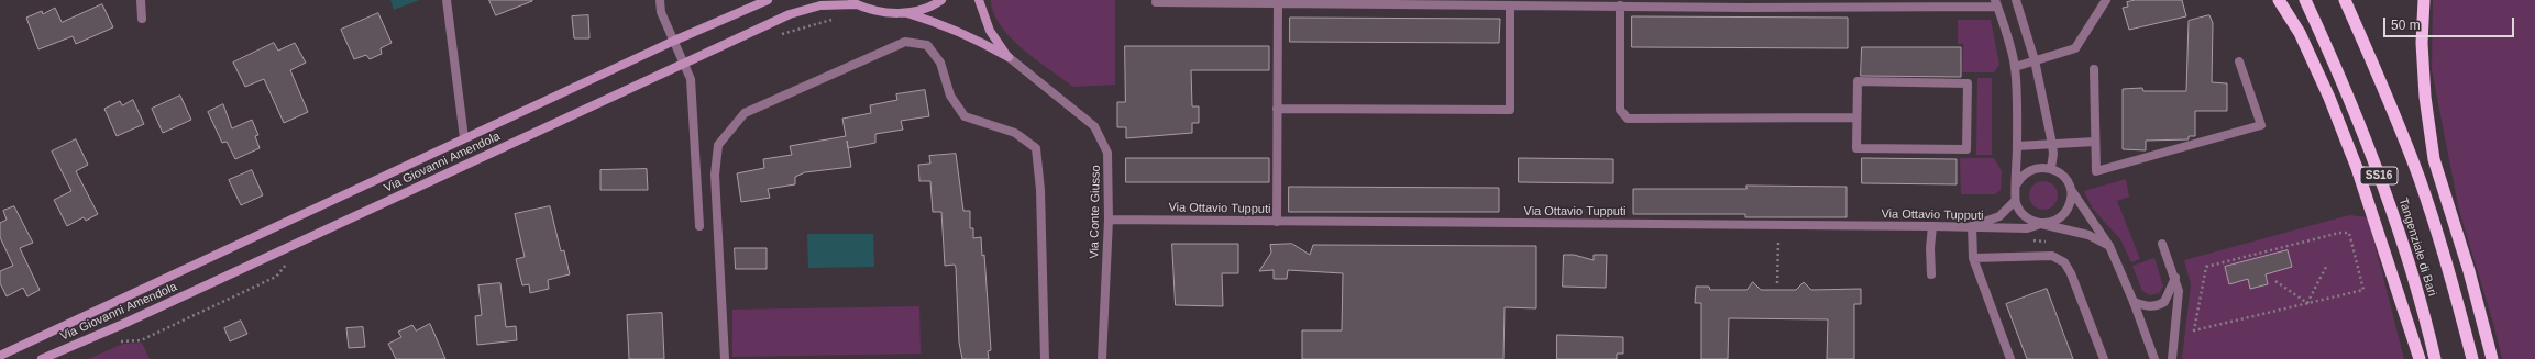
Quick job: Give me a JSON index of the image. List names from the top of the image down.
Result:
{
  "streets": {
    "highway": ["SS16", "Tangenziale di Bari"],
    "main road": ["Via Giovanni Amendola"],
    "street": ["Via Ottavio Tupputi", "Via Conte Giusso"]
  },
  "crossings": [
    ["Via Ottavio Tupputi", "Via Conte Giusso"]
  ],
  "scale_bar": "50 m"
}
